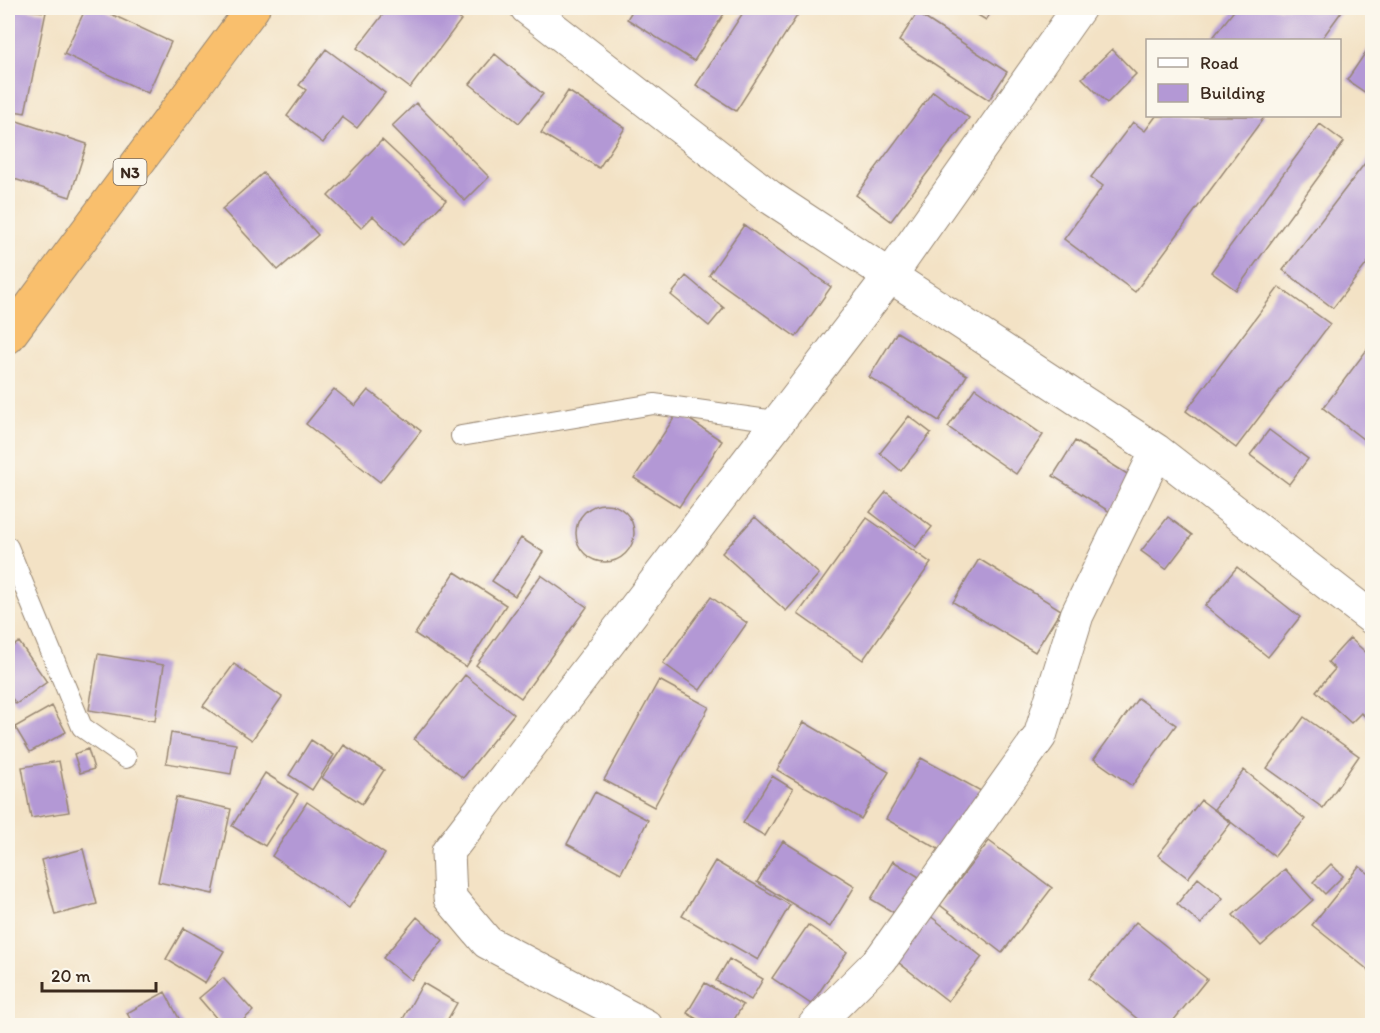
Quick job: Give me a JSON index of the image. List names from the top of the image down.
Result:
{
  "streets": {
    "highway": ["N3"]
  },
  "legend": ["Road", "Building"],
  "scale_bar": "20 m"
}
